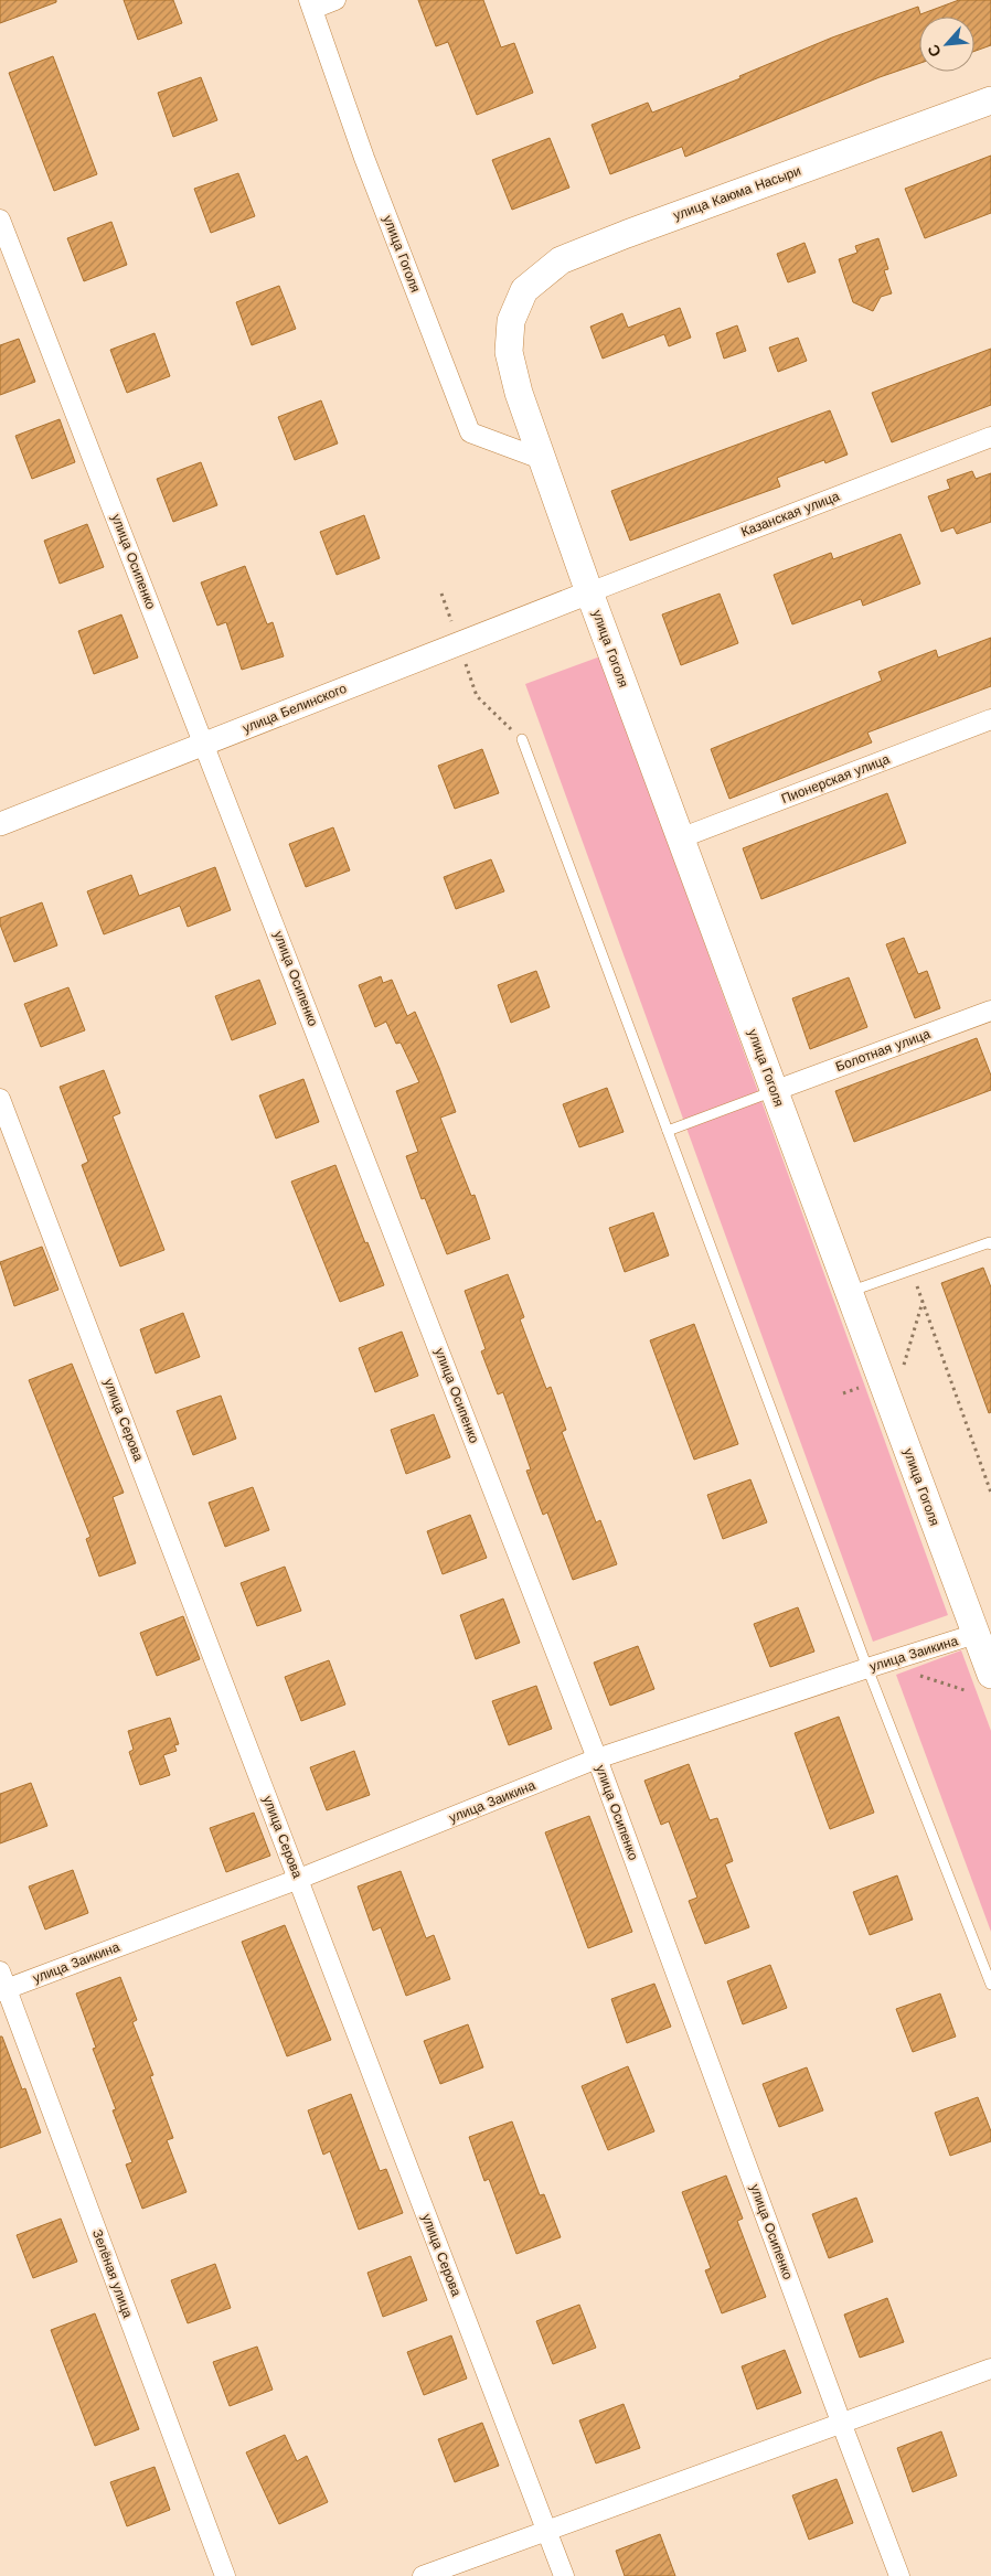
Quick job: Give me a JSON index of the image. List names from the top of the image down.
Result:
{
  "streets": {
    "main road": ["улица Каюма Насыри", "улица Гоголя"],
    "street": [
      "Казанская улица",
      "улица Осипенко",
      "улица Белинского",
      "Пионерская улица",
      "Болотная улица",
      "улица Серова",
      "улица Заикина",
      "Зелёная улица"
    ]
  },
  "crossings": [
    ["улица Каюма Насыри", "улица Гоголя"],
    ["улица Гоголя", "Казанская улица"],
    ["улица Гоголя", "улица Белинского"],
    ["улица Гоголя", "Пионерская улица"],
    ["улица Гоголя", "Болотная улица"],
    ["улица Гоголя", "улица Заикина"],
    ["Казанская улица", "улица Белинского"],
    ["улица Осипенко", "улица Белинского"],
    ["улица Осипенко", "улица Заикина"],
    ["улица Серова", "улица Заикина"],
    ["улица Заикина", "Зелёная улица"]
  ],
  "north": "bottom left"
}
